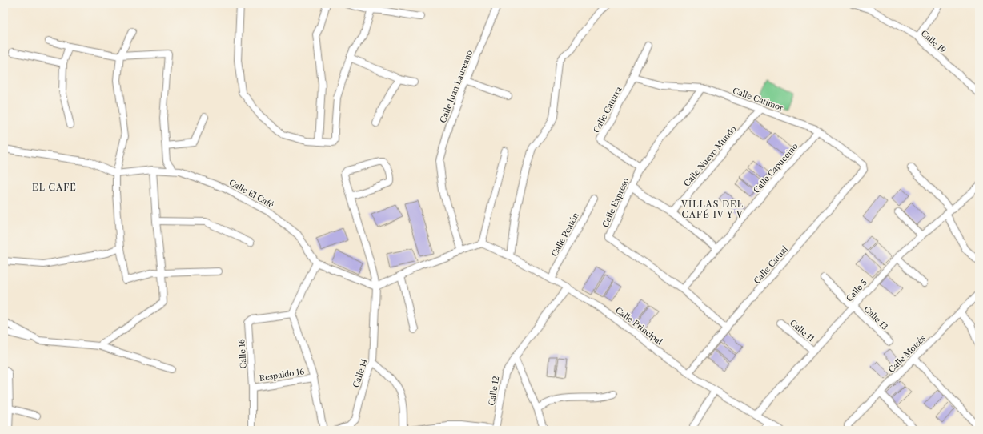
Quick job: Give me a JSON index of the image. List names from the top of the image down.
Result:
{
  "streets": {
    "street": [
      "Calle 19",
      "Calle Juan Laureano",
      "Calle Catimor",
      "Calle Caturra",
      "Calle Nuevo Mundo",
      "Calle Capuccino",
      "Calle El Café",
      "Calle Expreso",
      "Calle Peatón",
      "Calle Catuaí",
      "Calle 5",
      "Calle 13",
      "Calle Principal",
      "Calle 11",
      "Calle 16",
      "Calle Moisés",
      "Calle 14",
      "Respaldo 16",
      "Calle 12"
    ]
  },
  "crossings": [
    ["Calle Catimor", "Calle Caturra"],
    ["Calle Catimor", "Calle Nuevo Mundo"],
    ["Calle Catimor", "Calle Capuccino"],
    ["Calle Catimor", "Calle Expreso"],
    ["Calle Catimor", "Calle Catuaí"],
    ["Calle Caturra", "Calle Expreso"],
    ["Calle Capuccino", "Calle Expreso"],
    ["Calle Expreso", "Calle Catuaí"],
    ["Calle Peatón", "Calle Principal"],
    ["Calle Catuaí", "Calle Principal"],
    ["Calle 5", "Calle 13"],
    ["Calle 5", "Calle Principal"],
    ["Calle 5", "Calle 11"],
    ["Calle Principal", "Calle 12"],
    ["Calle 16", "Respaldo 16"]
  ],
  "districts": ["EL CAFÉ", "VILLAS DEL CAFÉ IV Y V"]
}
